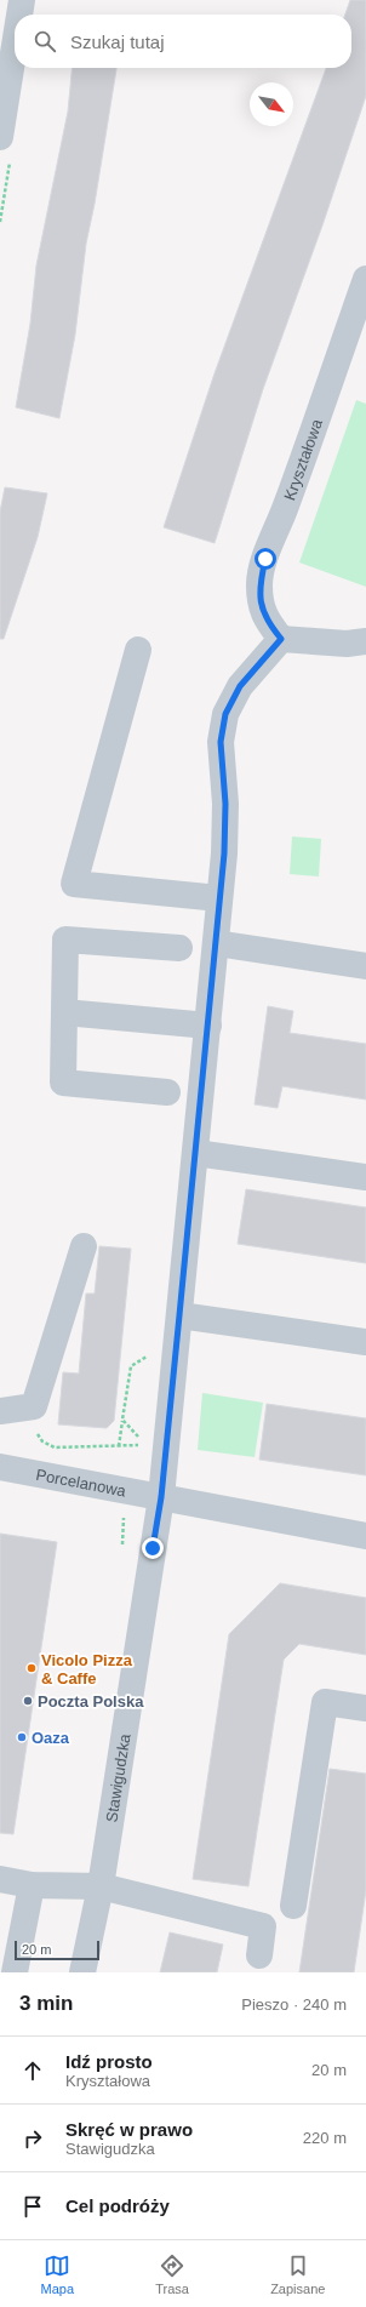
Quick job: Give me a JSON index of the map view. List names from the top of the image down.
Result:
{
  "streets": {
    "street": ["Kryształowa", "Porcelanowa", "Stawigudzka"]
  },
  "crossings": [
    ["Kryształowa", "Stawigudzka"],
    ["Porcelanowa", "Stawigudzka"]
  ],
  "places": ["Vicolo Pizza & Caffe", "Poczta Polska", "Oaza"],
  "scale_bar": "20 m",
  "north": "bottom right",
  "page": {
    "search": "Szukaj tutaj",
    "scale": "20 m",
    "heading": ["3 min", "Pieszo · 240 m"],
    "list": [
      ["Idź prosto", "Kryształowa", "20 m"],
      ["Skręć w prawo", "Stawigudzka", "220 m"],
      "Cel podróży"
    ],
    "nav": ["Mapa", "Trasa", "Zapisane"]
  }
}
